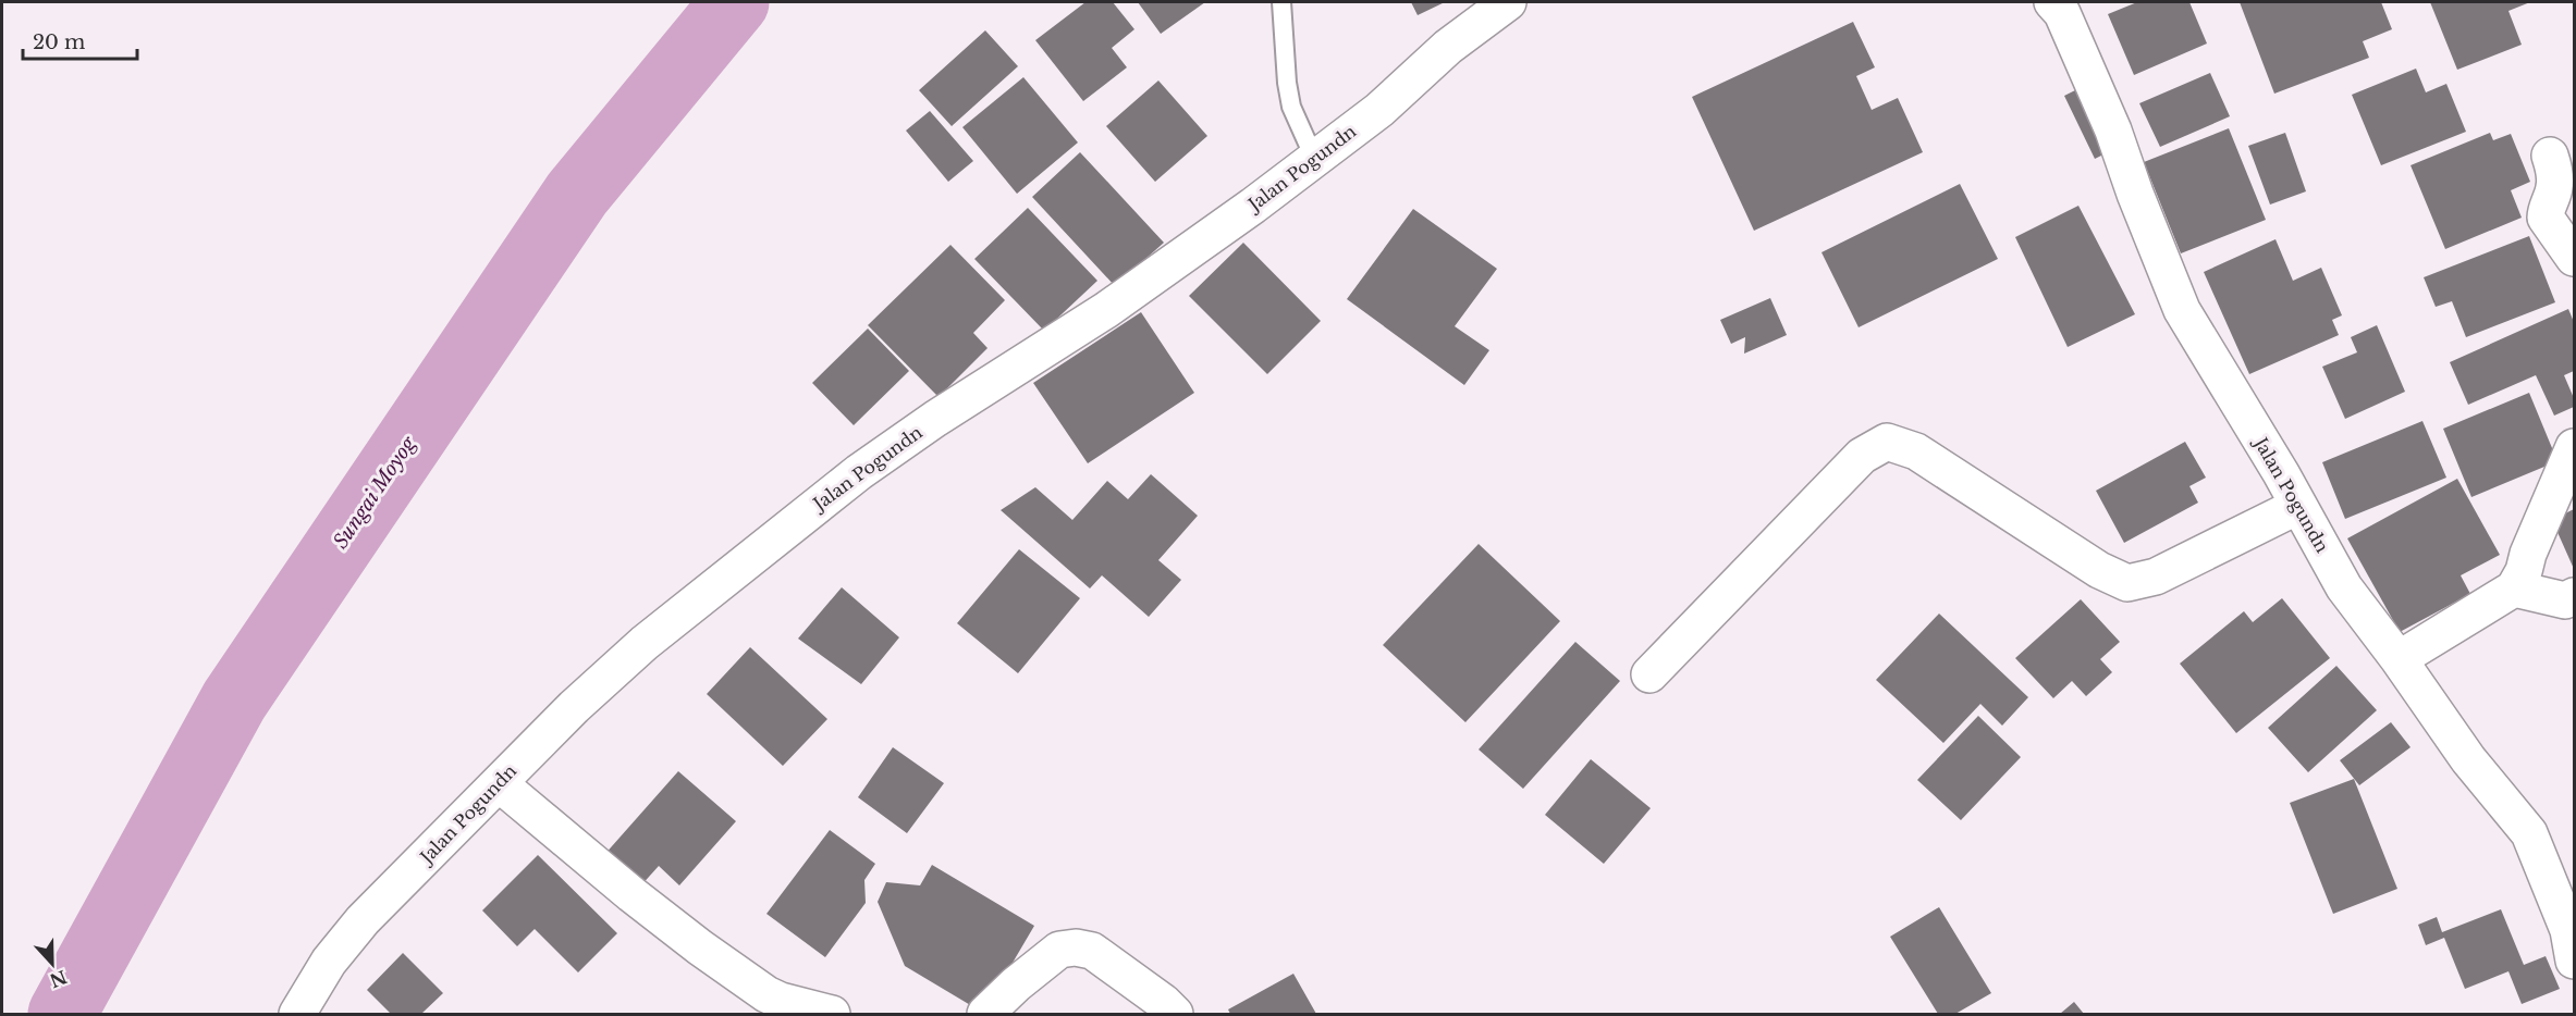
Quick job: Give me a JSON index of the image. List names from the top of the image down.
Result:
{
  "streets": {
    "street": ["Jalan Pogundn"]
  },
  "water": ["Sungai Moyog"],
  "scale_bar": "20 m",
  "north": "bottom"
}
